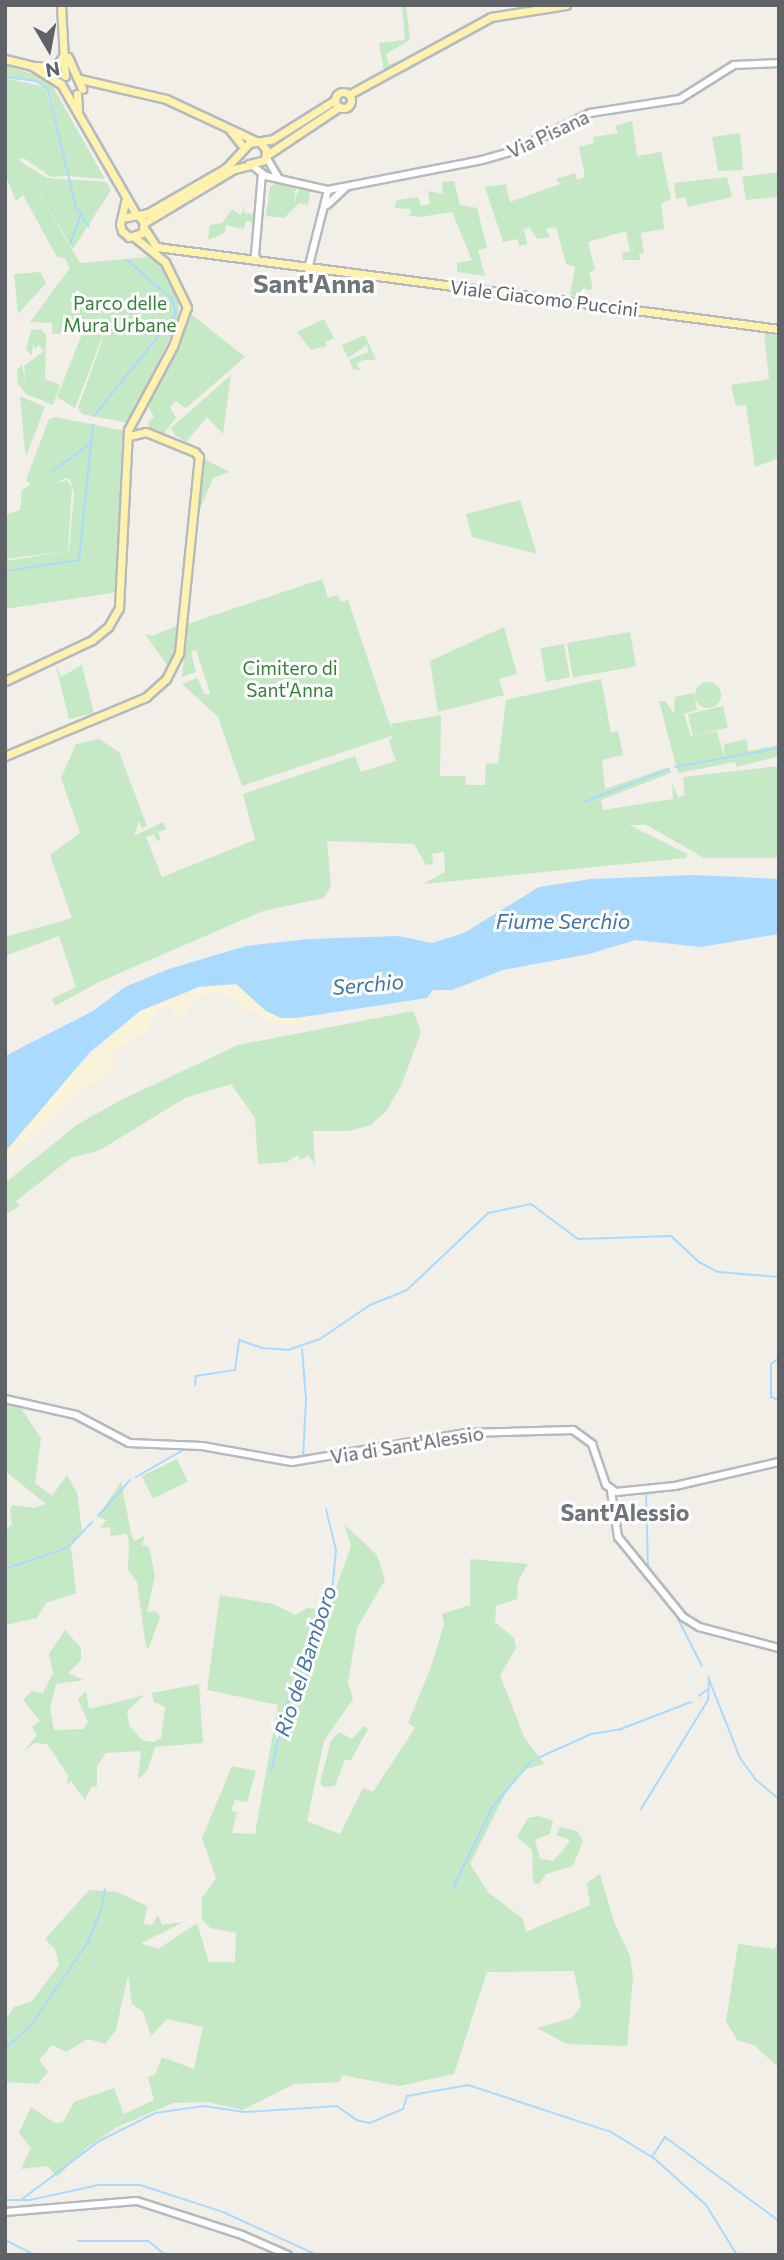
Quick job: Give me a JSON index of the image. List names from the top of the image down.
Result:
{
  "streets": {
    "main road": ["Via Pisana", "Viale Giacomo Puccini", "Via di Sant'Alessio"]
  },
  "districts": ["Sant'Anna", "Sant'Alessio"],
  "water": ["Fiume Serchio", "Serchio", "Rio del Bamboro"],
  "parks": ["Parco delle Mura Urbane", "Cimitero di Sant'Anna"],
  "north": "bottom"
}
